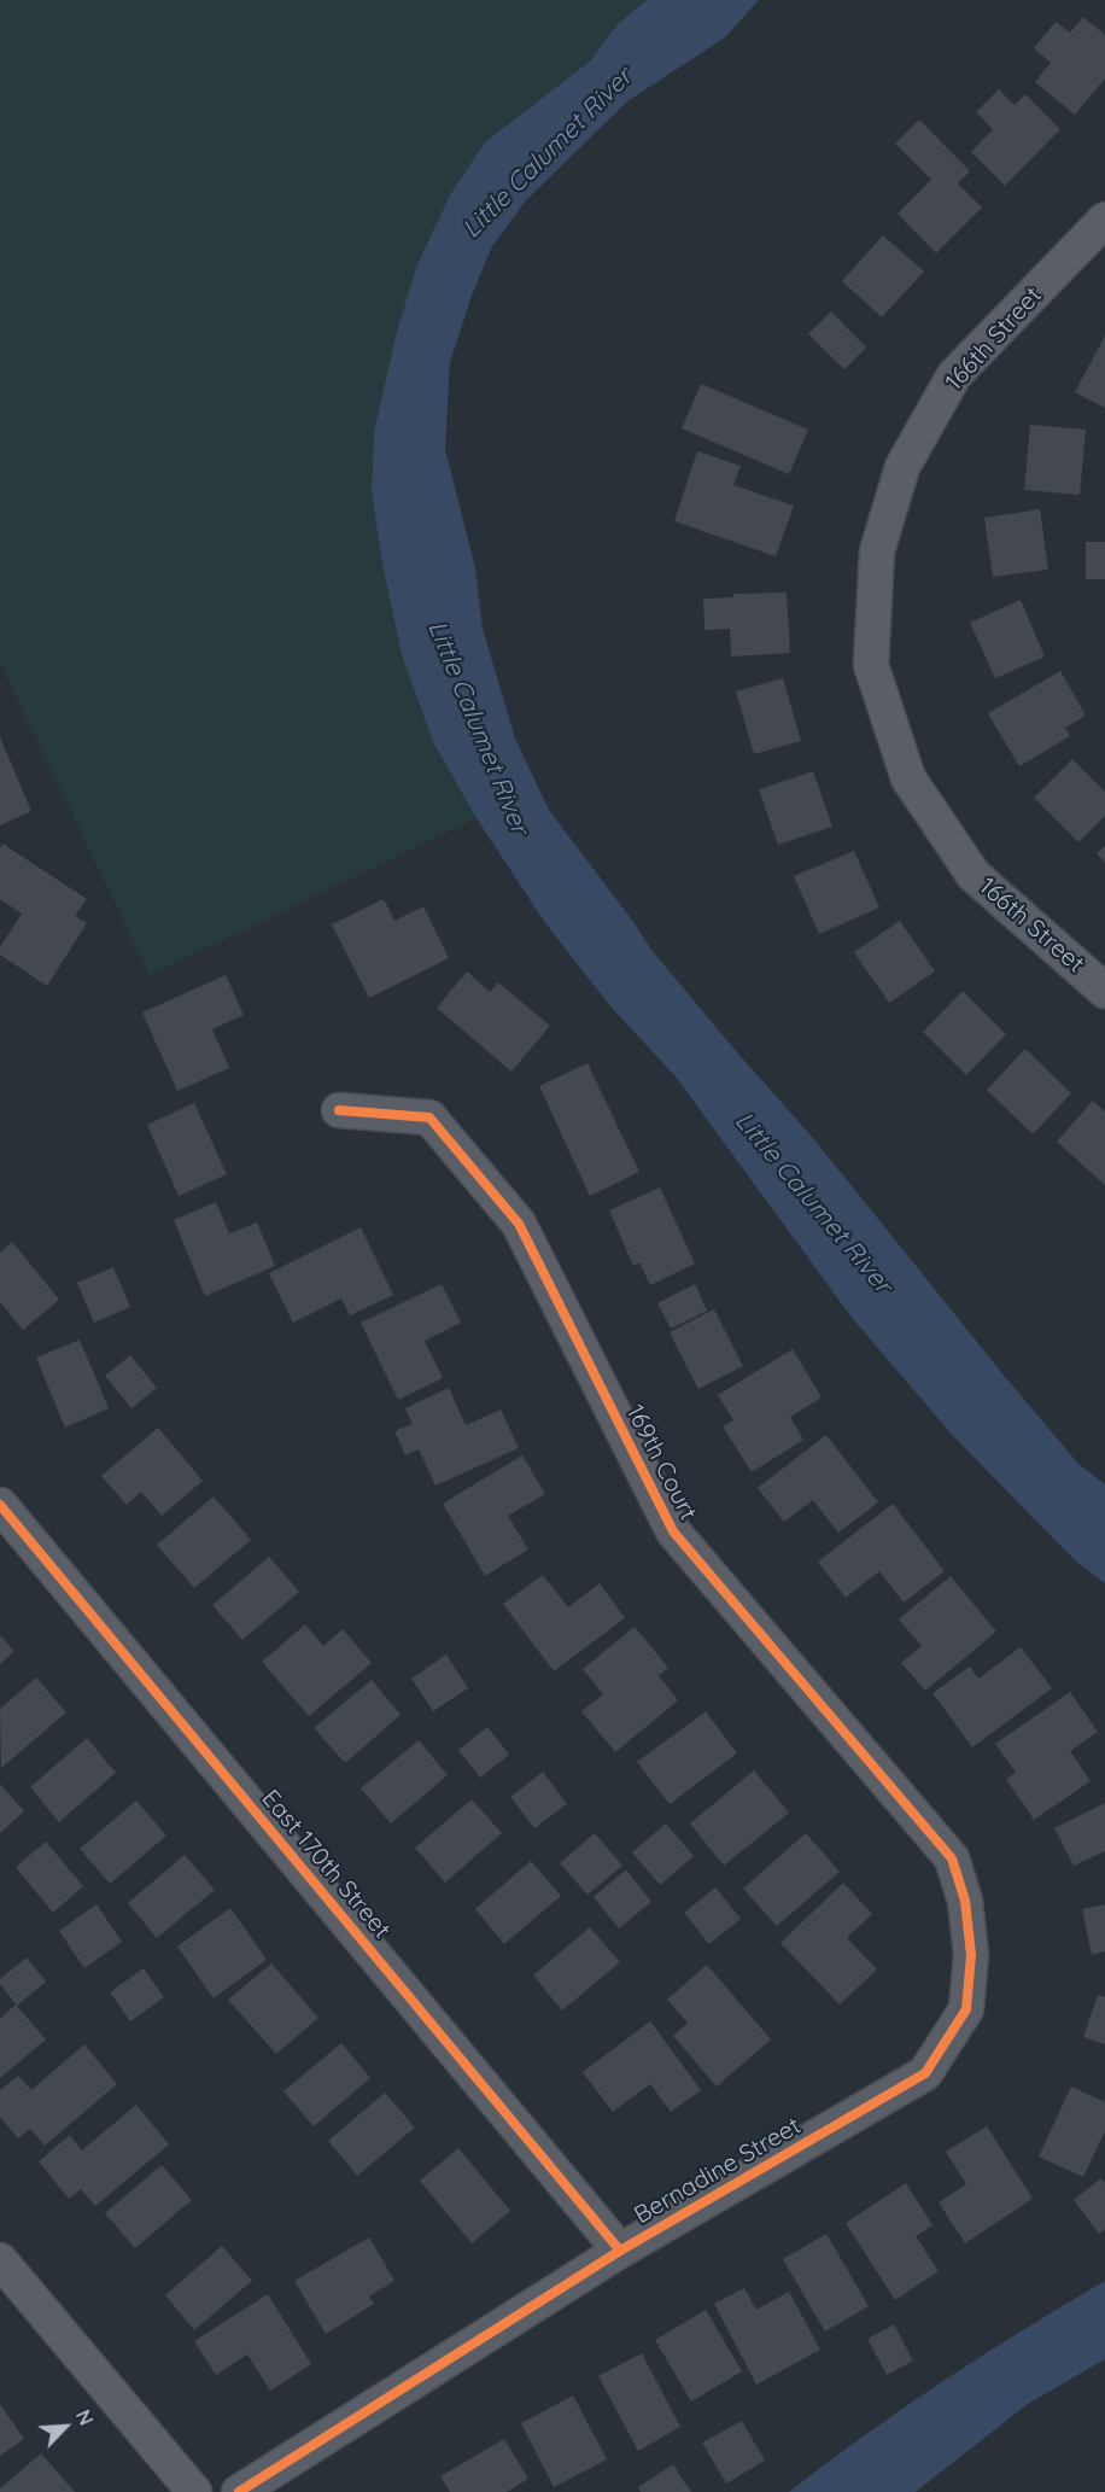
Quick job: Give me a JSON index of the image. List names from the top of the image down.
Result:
{
  "streets": {
    "street": [
      "166th Street",
      "169th Court",
      "East 170th Street",
      "Bernadine Street"
    ]
  },
  "crossings": [
    ["169th Court", "Bernadine Street"],
    ["East 170th Street", "Bernadine Street"]
  ],
  "water": ["Little Calumet River"],
  "north": "top right"
}
